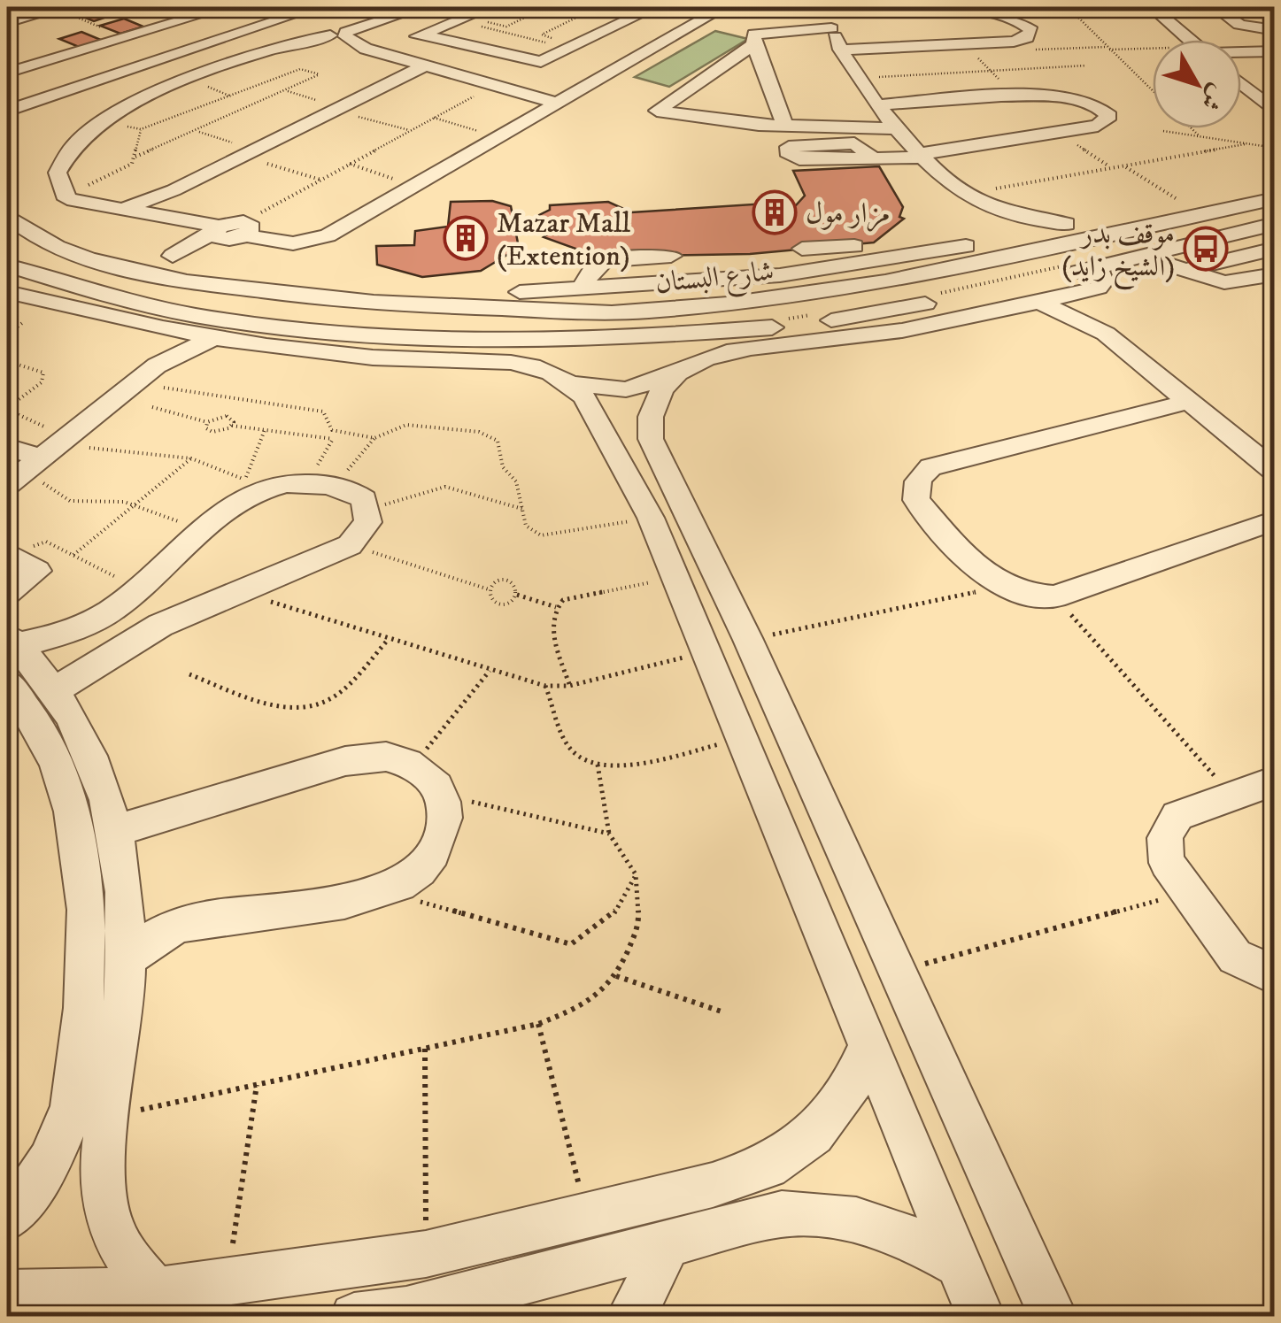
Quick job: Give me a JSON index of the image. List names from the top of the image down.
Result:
{
  "streets": {
    "street": ["شارع البستان"]
  },
  "places": {
    "building": ["مزار مول", "Mazar Mall (Extention)"],
    "bus stop": ["موقف بدر (الشيخ زايد)"]
  },
  "north": "bottom right"
}
